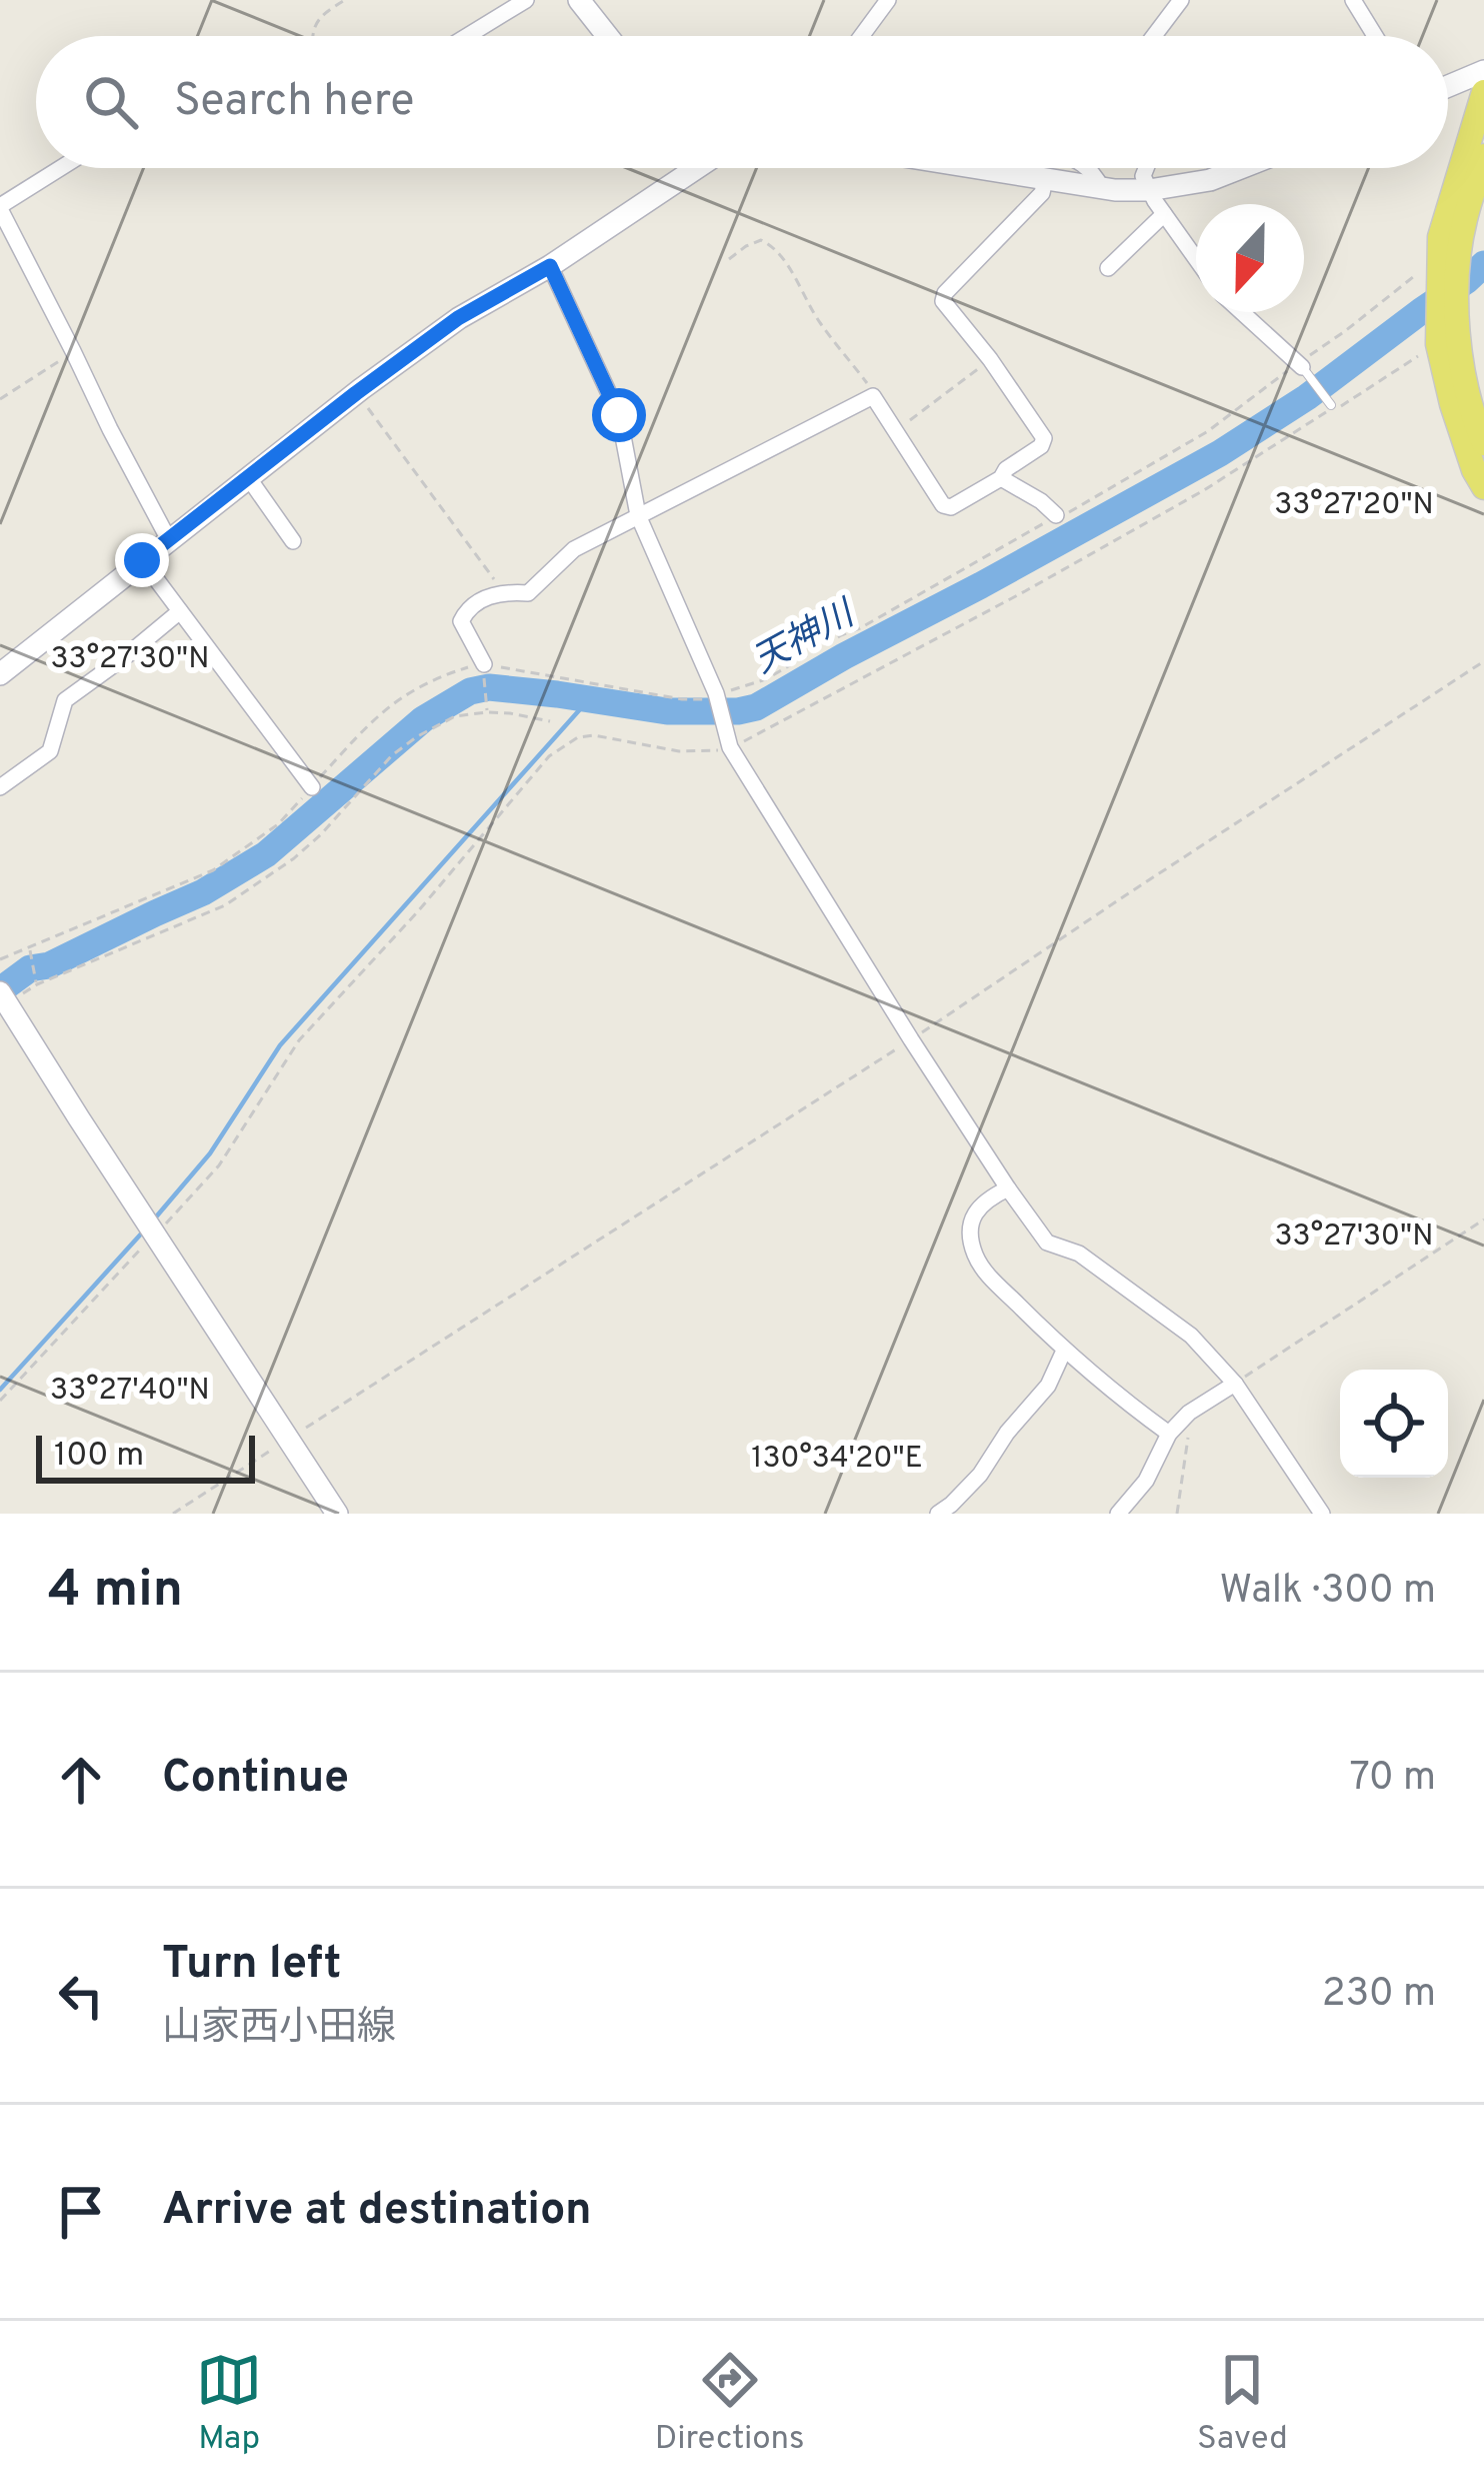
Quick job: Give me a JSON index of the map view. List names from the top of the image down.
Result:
{
  "water": ["天神川"],
  "scale_bar": "100 m",
  "north": "bottom",
  "page": {
    "search": "Search here",
    "scale": "100 m",
    "heading": ["4 min", "Walk · 300 m"],
    "list": [
      ["Continue", "70 m"],
      ["Turn left", "山家西小田線", "230 m"],
      "Arrive at destination"
    ],
    "nav": ["Map", "Directions", "Saved"]
  },
  "coordinates": [
    "33°27'20\"N",
    "33°27'30\"N",
    "33°27'40\"N",
    "130°34'20\"E"
  ]
}
